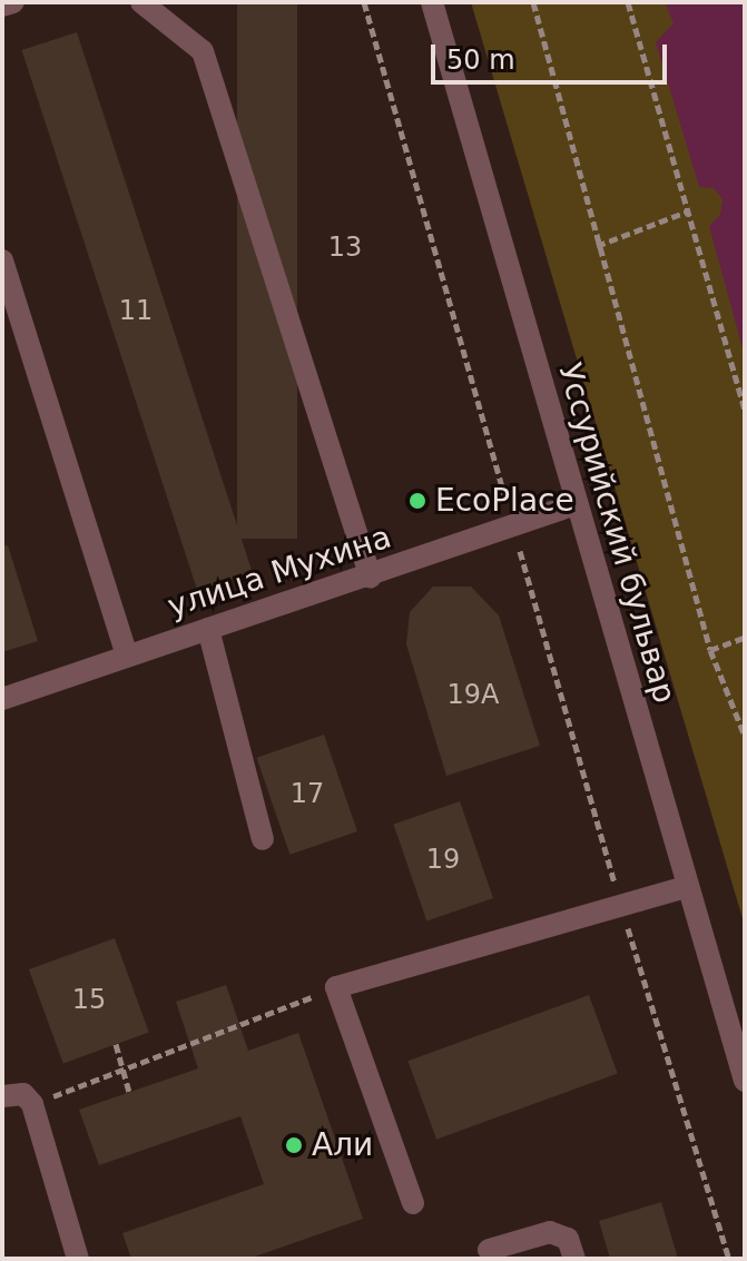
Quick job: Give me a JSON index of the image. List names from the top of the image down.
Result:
{
  "streets": {
    "street": ["Уссурийский бульвар", "улица Мухина"]
  },
  "crossings": [
    ["Уссурийский бульвар", "улица Мухина"]
  ],
  "places": ["EcoPlace", "Али"],
  "house_numbers": [
    "13",
    "11",
    "19А",
    "17",
    "19",
    "15"
  ],
  "scale_bar": "50 m"
}
